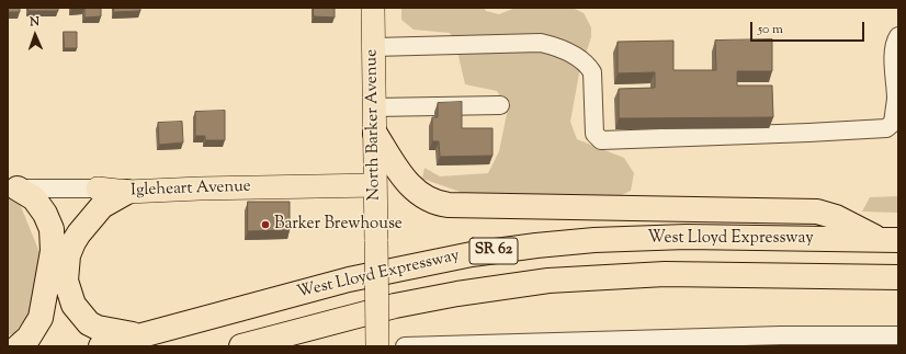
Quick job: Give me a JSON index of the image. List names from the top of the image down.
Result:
{
  "streets": {
    "highway": ["West Lloyd Expressway", "SR 62"],
    "main road": ["North Barker Avenue", "Igleheart Avenue"]
  },
  "crossings": [
    ["North Barker Avenue", "Igleheart Avenue"]
  ],
  "places": ["Barker Brewhouse"],
  "scale_bar": "50 m",
  "north": "top"
}
